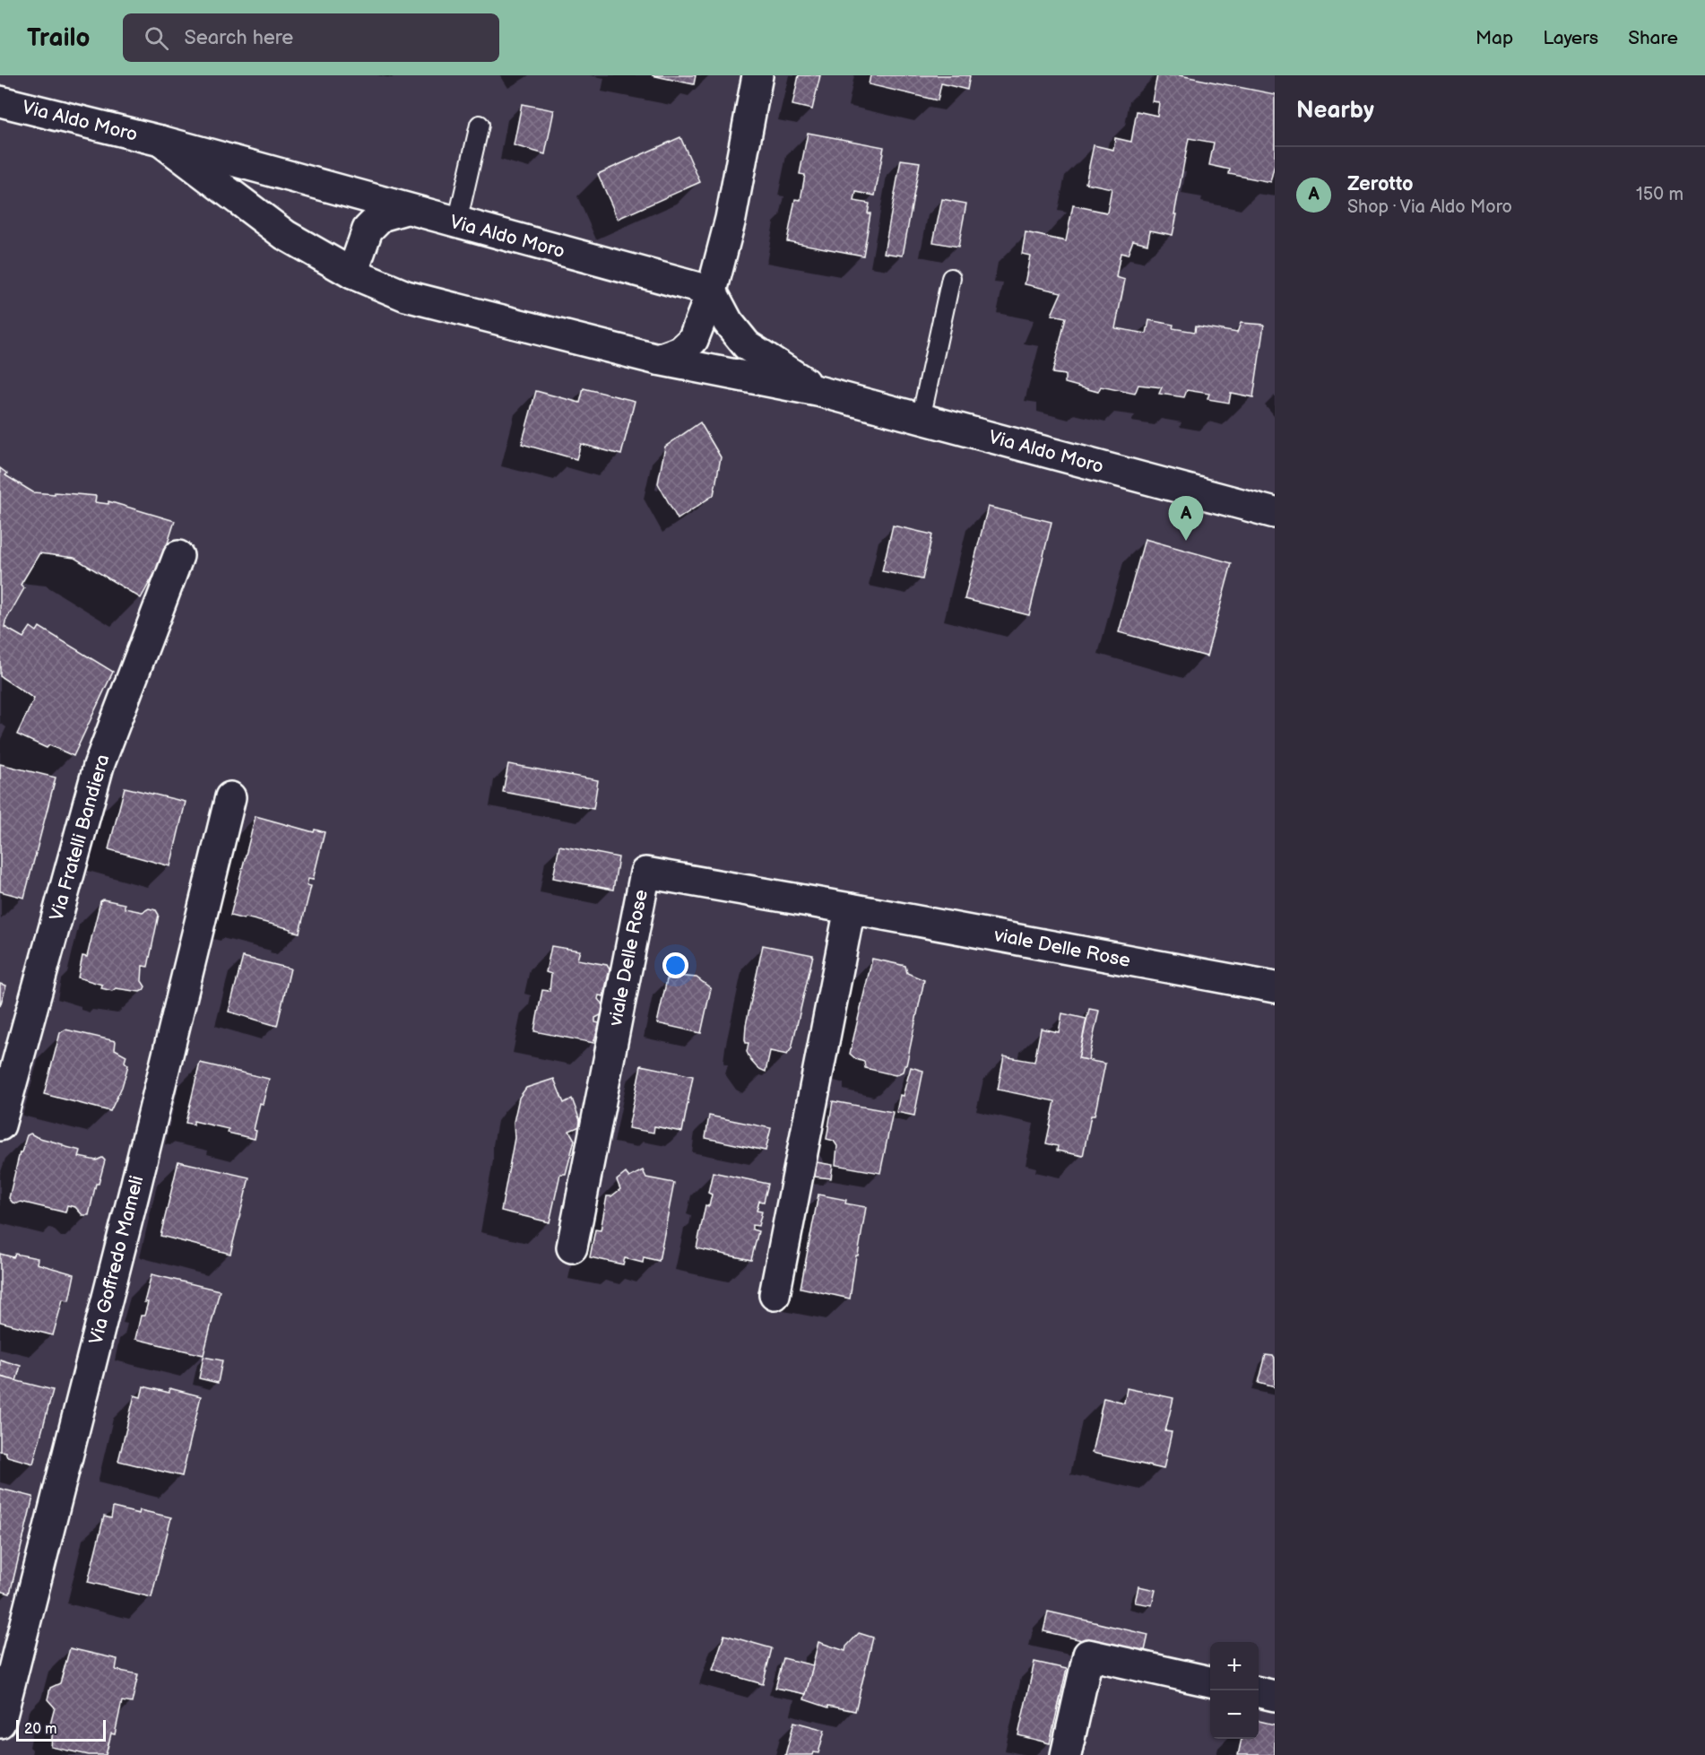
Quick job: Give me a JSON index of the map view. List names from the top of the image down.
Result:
{
  "streets": {
    "street": [
      "Via Aldo Moro",
      "Via Fratelli Bandiera",
      "viale Delle Rose",
      "Via Goffredo Mameli"
    ]
  },
  "scale_bar": "20 m",
  "page": {
    "header": "Trailo",
    "search": "Search here",
    "nav": ["Map", "Layers", "Share"],
    "heading": "Nearby",
    "list": [
      {
        "mark": "A",
        "name": "Zerotto",
        "note": "Shop · Via Aldo Moro",
        "value": "150 m"
      }
    ],
    "pins": "A",
    "map_buttons": ["+", "−"],
    "scale": "20 m"
  }
}
